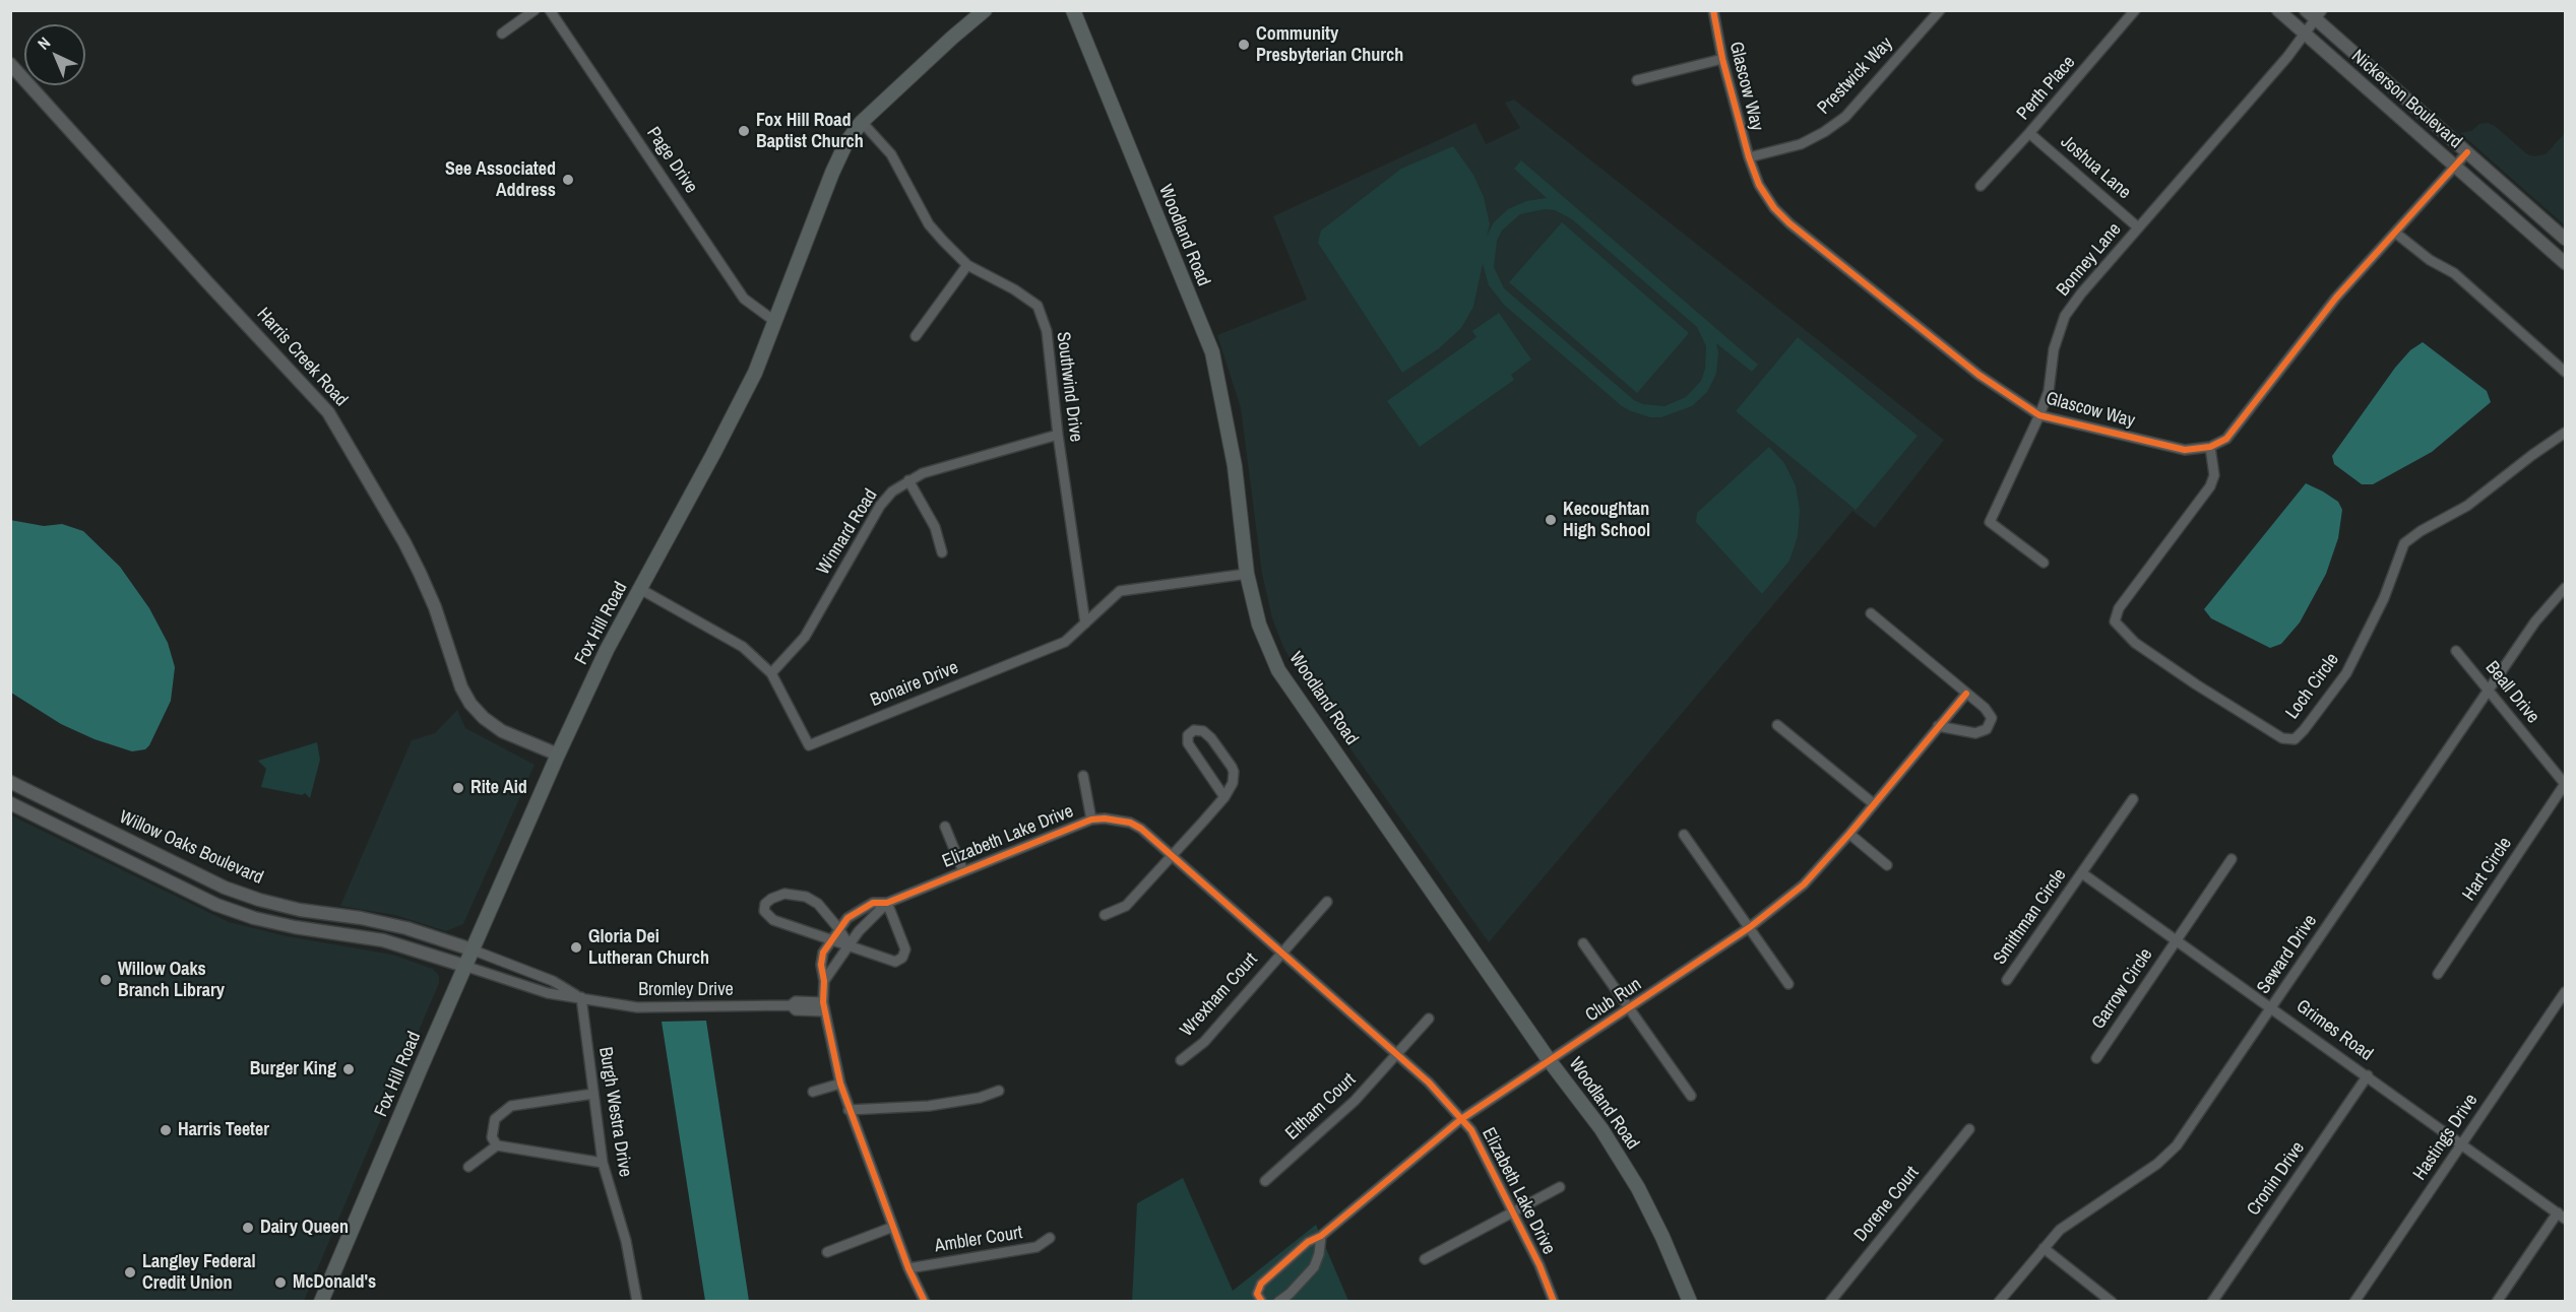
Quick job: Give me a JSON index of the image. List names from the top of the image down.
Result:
{
  "streets": {
    "main road": ["Woodland Road", "Fox Hill Road"],
    "street": [
      "Prestwick Way",
      "Glascow Way",
      "Perth Place",
      "Nickerson Boulevard",
      "Page Drive",
      "Joshua Lane",
      "Bonney Lane",
      "Harris Creek Road",
      "Southwind Drive",
      "Winnard Road",
      "Bonaire Drive",
      "Loch Circle",
      "Beall Drive",
      "Elizabeth Lake Drive",
      "Willow Oaks Boulevard",
      "Hart Circle",
      "Smithman Circle",
      "Seward Drive",
      "Garrow Circle",
      "Bromley Drive",
      "Wrexham Court",
      "Club Run",
      "Grimes Road",
      "Eltham Court",
      "Burgh Westra Drive",
      "Hastings Drive",
      "Cronin Drive",
      "Dorene Court",
      "Ambler Court"
    ]
  },
  "crossings": [
    ["Prestwick Way", "Glascow Way"],
    ["Glascow Way", "Bonney Lane"],
    ["Glascow Way", "Loch Circle"],
    ["Perth Place", "Joshua Lane"],
    ["Nickerson Boulevard", "Bonney Lane"],
    ["Page Drive", "Fox Hill Road"],
    ["Joshua Lane", "Bonney Lane"],
    ["Woodland Road", "Bonaire Drive"],
    ["Woodland Road", "Club Run"],
    ["Harris Creek Road", "Fox Hill Road"],
    ["Southwind Drive", "Winnard Road"],
    ["Southwind Drive", "Fox Hill Road"],
    ["Southwind Drive", "Bonaire Drive"],
    ["Winnard Road", "Bonaire Drive"],
    ["Fox Hill Road", "Bonaire Drive"],
    ["Fox Hill Road", "Willow Oaks Boulevard"],
    ["Fox Hill Road", "Bromley Drive"],
    ["Beall Drive", "Hart Circle"],
    ["Beall Drive", "Seward Drive"],
    ["Elizabeth Lake Drive", "Bromley Drive"],
    ["Elizabeth Lake Drive", "Wrexham Court"],
    ["Elizabeth Lake Drive", "Club Run"],
    ["Elizabeth Lake Drive", "Eltham Court"],
    ["Elizabeth Lake Drive", "Ambler Court"],
    ["Willow Oaks Boulevard", "Bromley Drive"],
    ["Smithman Circle", "Grimes Road"],
    ["Seward Drive", "Grimes Road"],
    ["Garrow Circle", "Grimes Road"],
    ["Bromley Drive", "Burgh Westra Drive"],
    ["Grimes Road", "Hastings Drive"],
    ["Grimes Road", "Cronin Drive"]
  ],
  "places": [
    "Community Presbyterian Church",
    "Fox Hill Road Baptist Church",
    "See Associated Address",
    "Kecoughtan High School",
    "Rite Aid",
    "Gloria Dei Lutheran Church",
    "Willow Oaks Branch Library",
    "Burger King",
    "Harris Teeter",
    "Dairy Queen",
    "Langley Federal Credit Union",
    "McDonald's"
  ],
  "north": "top left"
}
